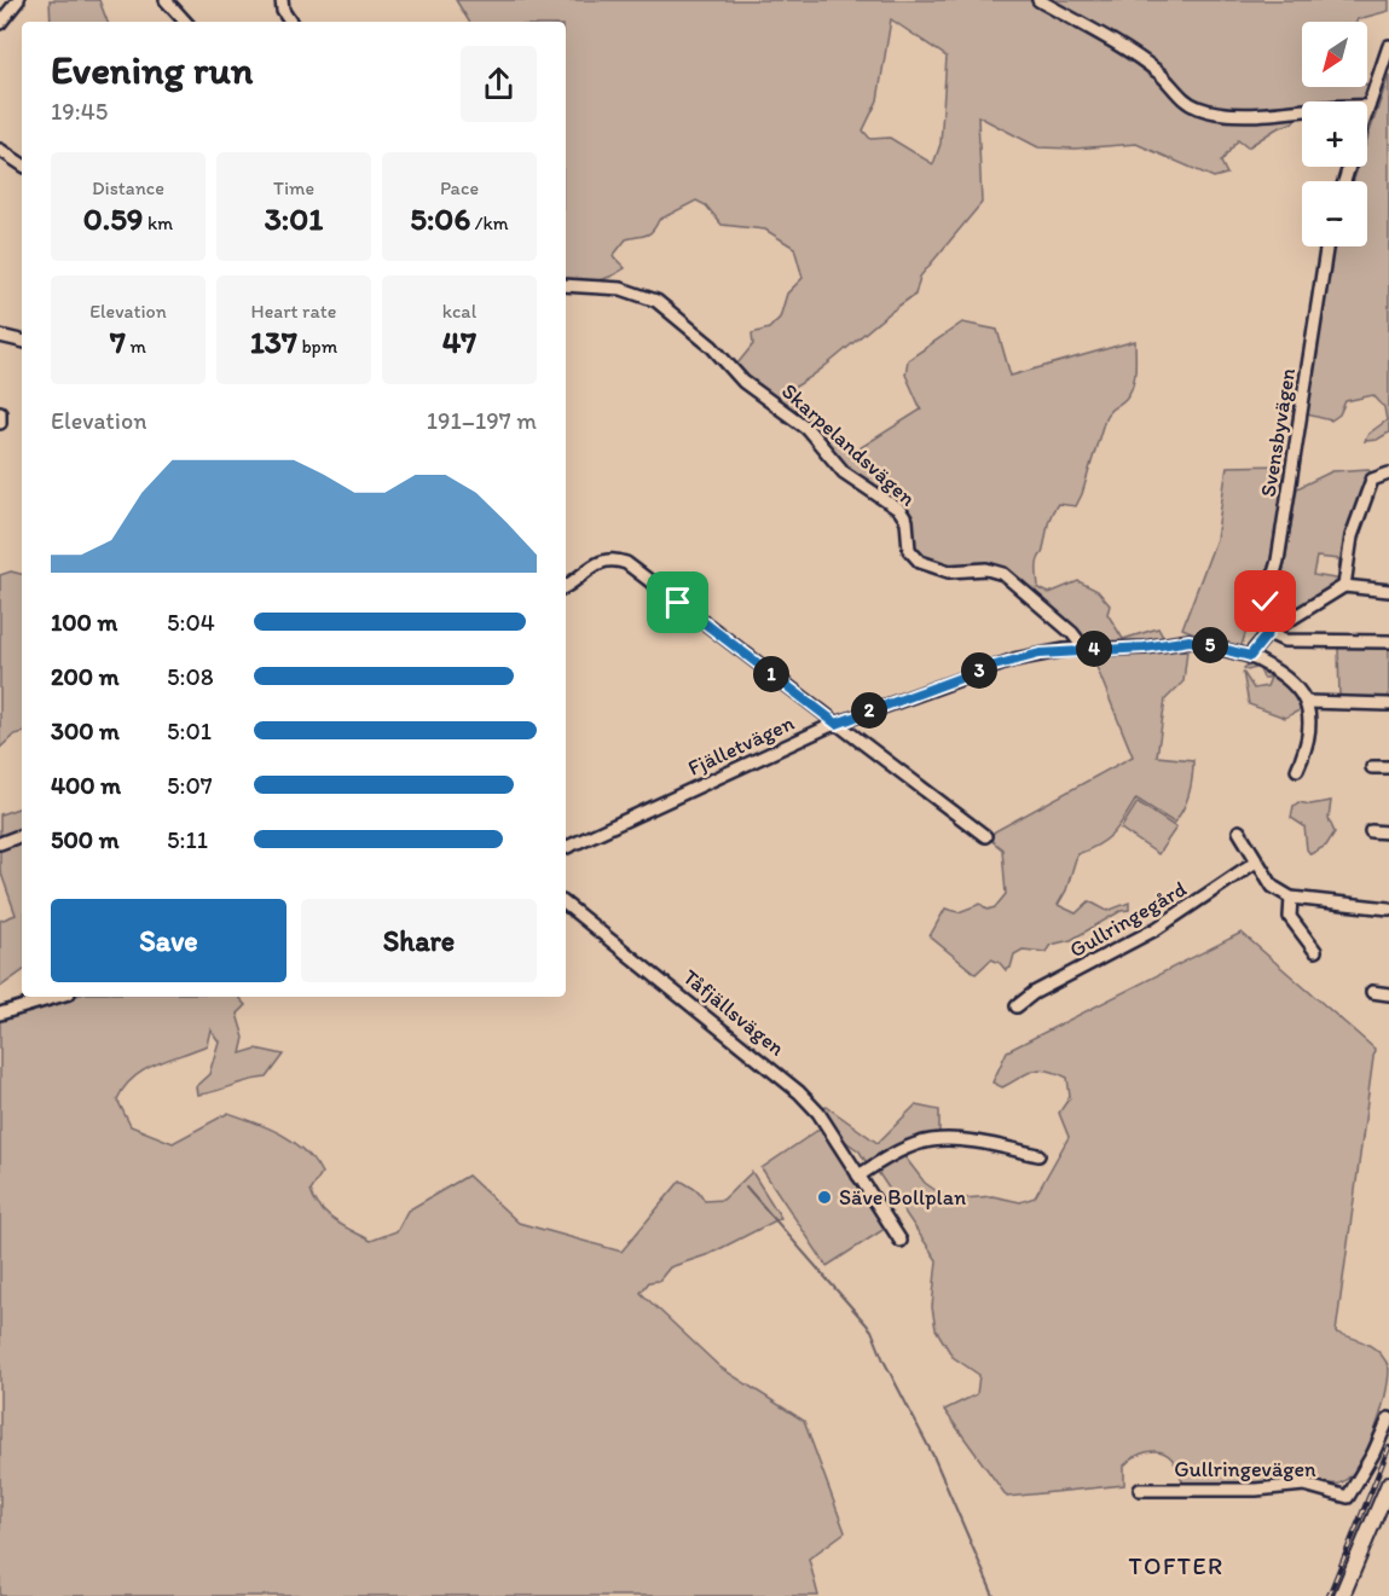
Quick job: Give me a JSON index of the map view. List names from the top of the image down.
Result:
{
  "streets": {
    "street": [
      "Svensbyvägen",
      "Skarpelandsvägen",
      "Fjälletvägen",
      "Gullringegård",
      "Tåfjällsvägen",
      "Gullringevägen"
    ]
  },
  "crossings": [
    ["Skarpelandsvägen", "Fjälletvägen"]
  ],
  "districts": ["TOFTER"],
  "places": ["Säve Bollplan"],
  "north": "bottom left",
  "page": {
    "map_buttons": ["+", "−"],
    "heading": ["Evening run", "19:45"],
    "stats": [
      ["Distance", "0.59 km"],
      ["Time", "3:01"],
      ["Pace", "5:06 /km"],
      ["Elevation", "7 m"],
      ["Heart rate", "137 bpm"],
      ["kcal", "47"]
    ],
    "chart": ["Elevation", "191–197 m"],
    "list": [
      {
        "name": "100 m",
        "note": "5:04"
      },
      {
        "name": "200 m",
        "note": "5:08"
      },
      {
        "name": "300 m",
        "note": "5:01"
      },
      {
        "name": "400 m",
        "note": "5:07"
      },
      {
        "name": "500 m",
        "note": "5:11"
      }
    ],
    "pins": [
      "5",
      "4",
      "3",
      "1",
      "2"
    ],
    "buttons": ["Save", "Share"]
  }
}
